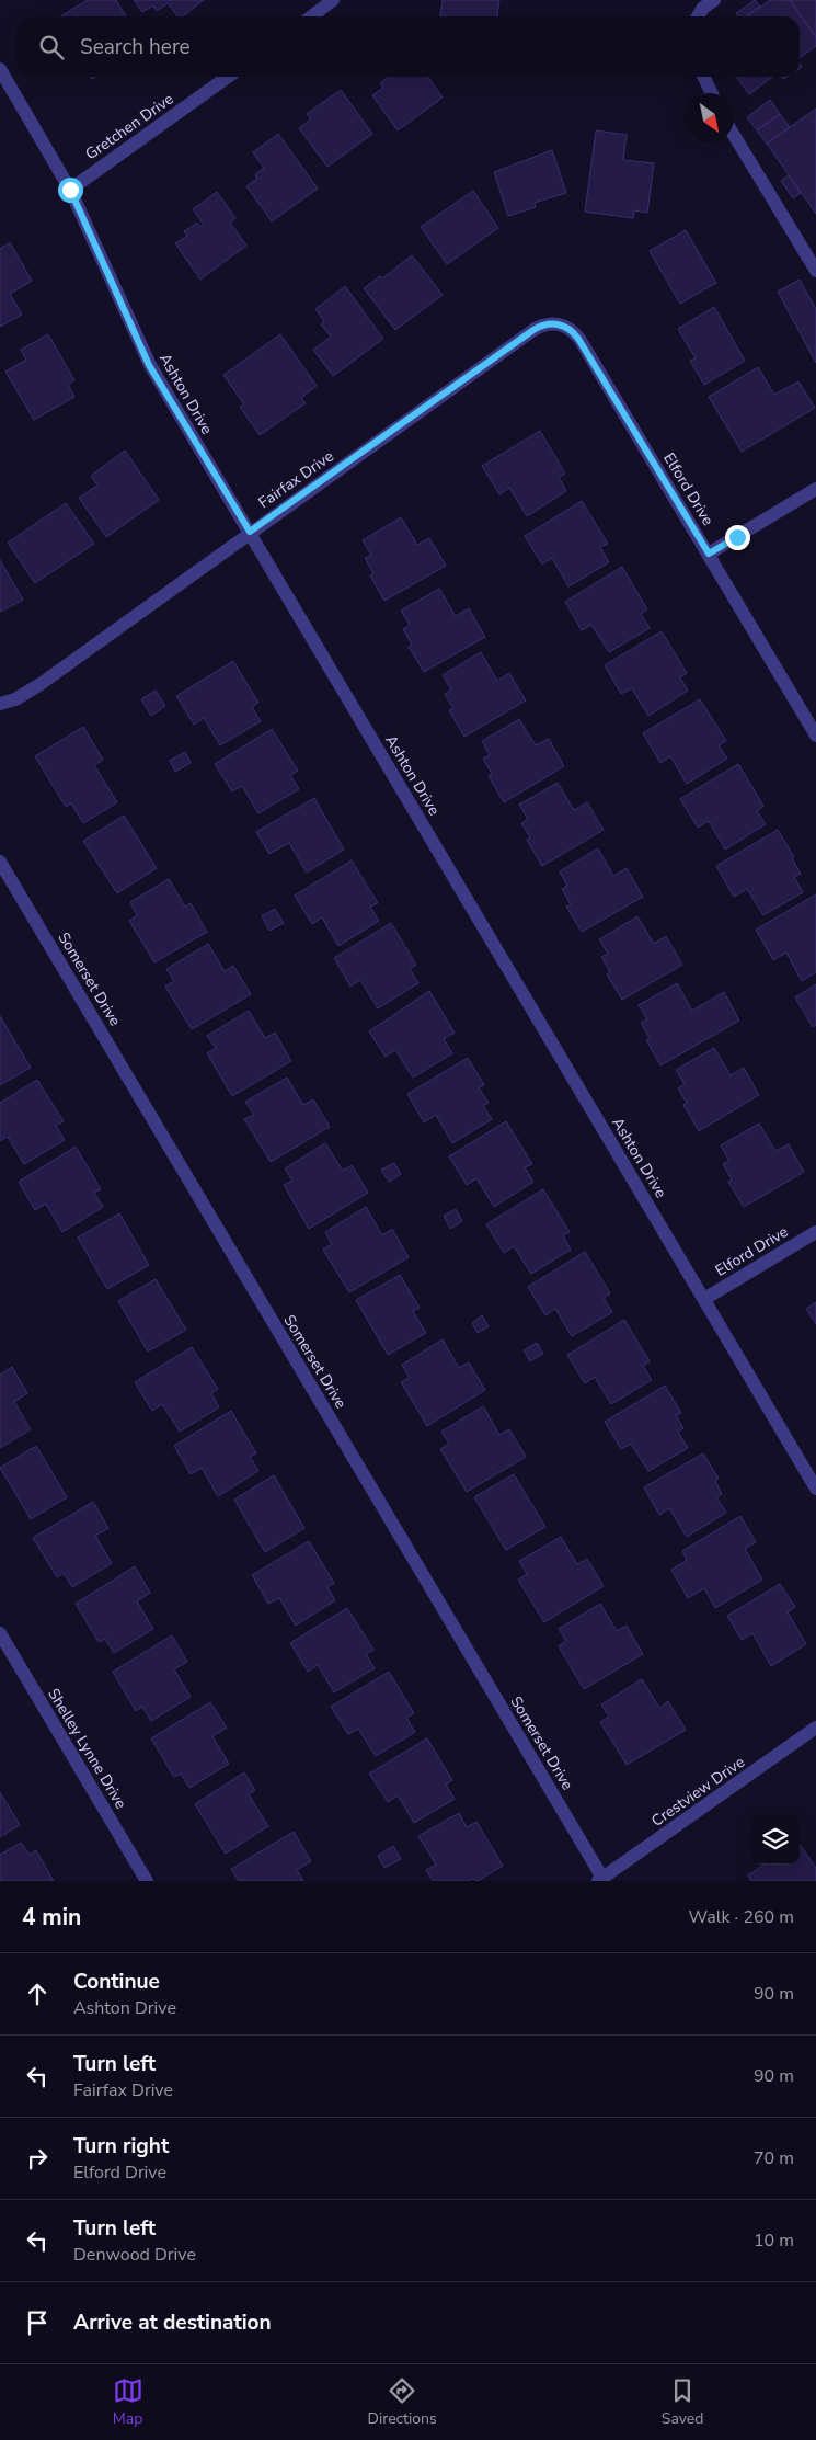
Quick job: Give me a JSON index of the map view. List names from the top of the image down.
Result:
{
  "streets": {
    "street": [
      "Gretchen Drive",
      "Ashton Drive",
      "Fairfax Drive",
      "Elford Drive",
      "Somerset Drive",
      "Shelley Lynne Drive",
      "Crestview Drive"
    ]
  },
  "crossings": [
    ["Gretchen Drive", "Ashton Drive"],
    ["Ashton Drive", "Fairfax Drive"],
    ["Ashton Drive", "Elford Drive"],
    ["Fairfax Drive", "Elford Drive"],
    ["Somerset Drive", "Crestview Drive"]
  ],
  "north": "bottom right",
  "page": {
    "search": "Search here",
    "heading": ["4 min", "Walk · 260 m"],
    "list": [
      ["Continue", "Ashton Drive", "90 m"],
      ["Turn left", "Fairfax Drive", "90 m"],
      ["Turn right", "Elford Drive", "70 m"],
      ["Turn left", "Denwood Drive", "10 m"],
      "Arrive at destination"
    ],
    "nav": ["Map", "Directions", "Saved"]
  }
}
